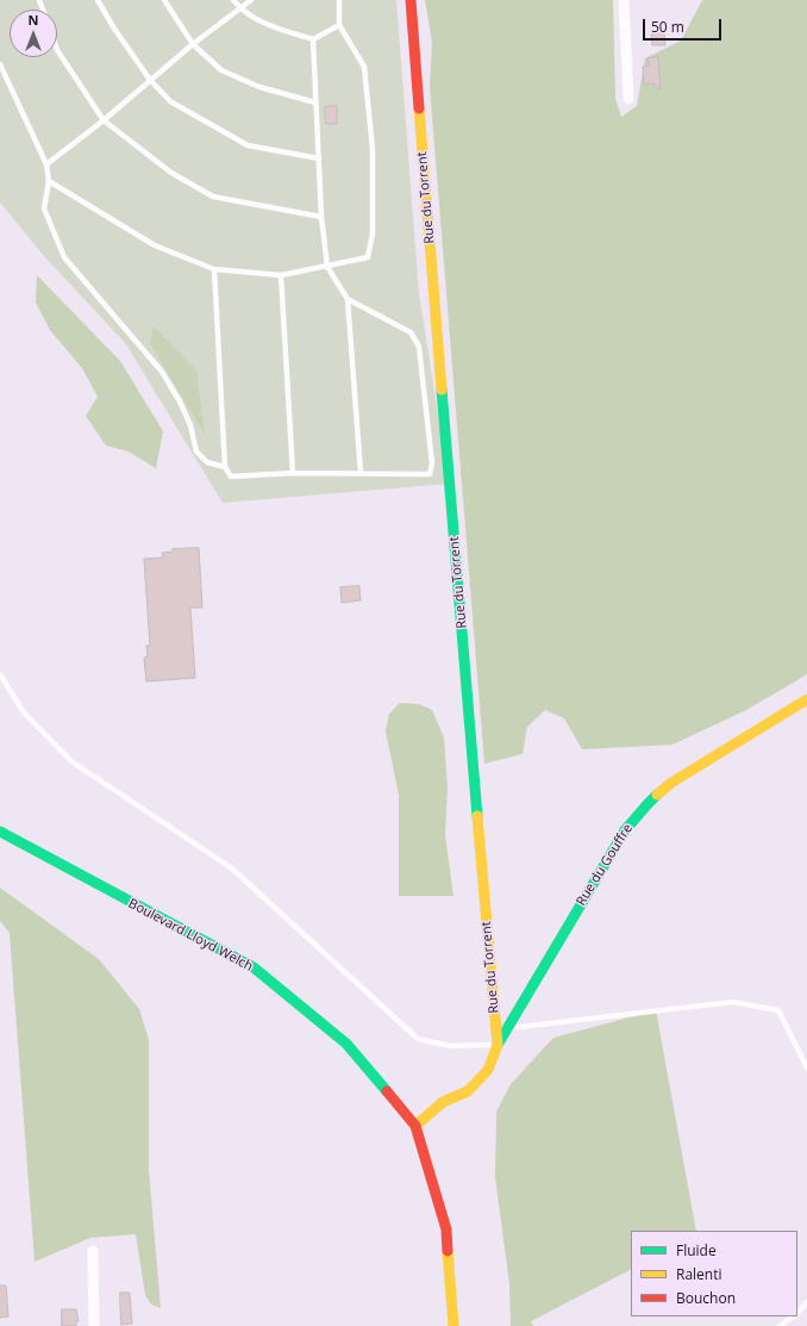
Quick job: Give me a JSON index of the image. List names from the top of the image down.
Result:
{
  "streets": {
    "street": ["Rue du Torrent", "Rue du Gouffre", "Boulevard Lloyd Welch"]
  },
  "crossings": [
    ["Rue du Torrent", "Rue du Gouffre"],
    ["Rue du Torrent", "Boulevard Lloyd Welch"]
  ],
  "legend": ["Fluide", "Ralenti", "Bouchon"],
  "scale_bar": "50 m",
  "north": "top"
}
